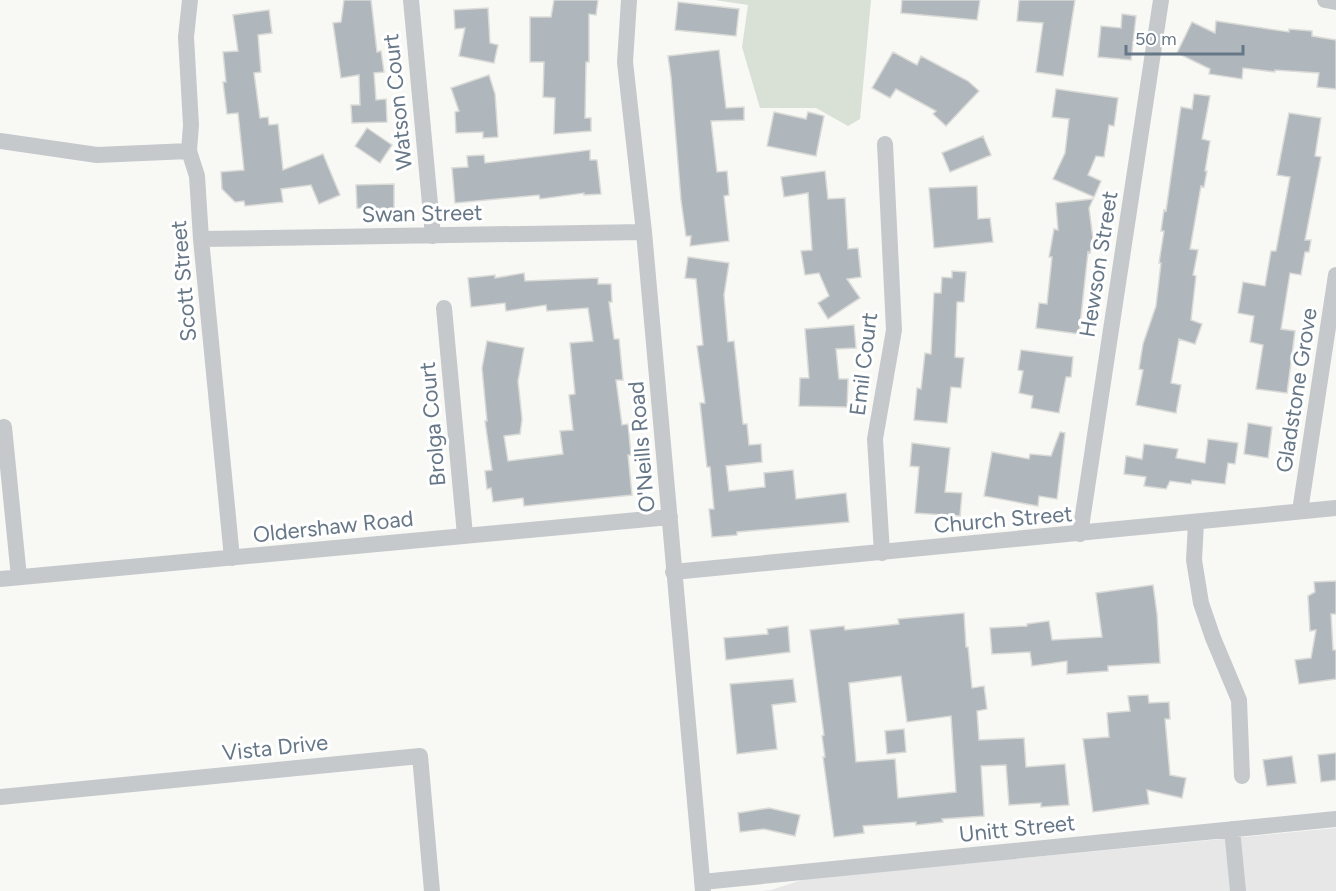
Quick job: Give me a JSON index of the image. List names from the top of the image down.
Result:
{
  "streets": {
    "street": [
      "Watson Court",
      "Swan Street",
      "Hewson Street",
      "Scott Street",
      "Emil Court",
      "Gladstone Grove",
      "Brolga Court",
      "O'Neills Road",
      "Church Street",
      "Oldershaw Road",
      "Vista Drive",
      "Unitt Street"
    ]
  },
  "crossings": [
    ["Watson Court", "Swan Street"],
    ["Swan Street", "Scott Street"],
    ["Swan Street", "O'Neills Road"],
    ["Hewson Street", "Church Street"],
    ["Scott Street", "Oldershaw Road"],
    ["Emil Court", "Church Street"],
    ["Gladstone Grove", "Church Street"],
    ["Brolga Court", "Oldershaw Road"],
    ["O'Neills Road", "Church Street"],
    ["O'Neills Road", "Oldershaw Road"],
    ["O'Neills Road", "Unitt Street"]
  ],
  "scale_bar": "50 m"
}
